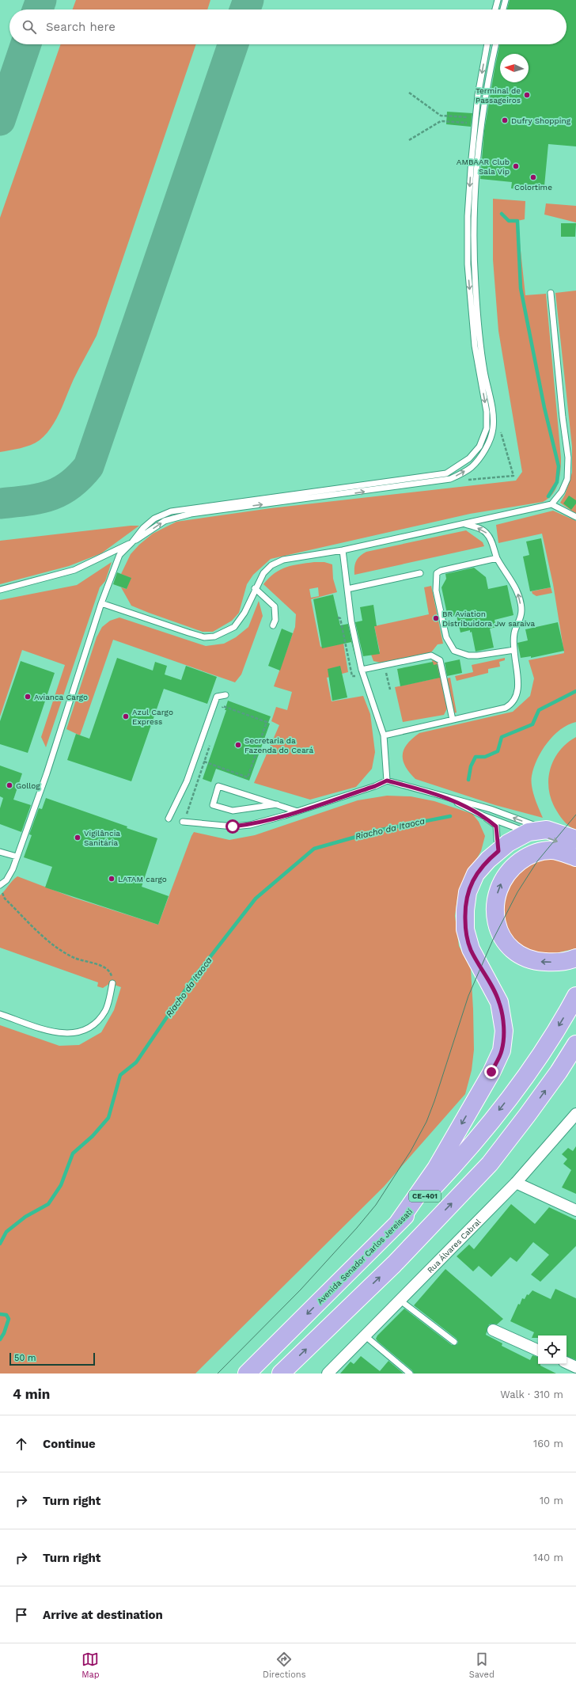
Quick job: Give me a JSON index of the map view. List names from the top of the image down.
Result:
{
  "streets": {
    "main road": ["CE-401", "Avenida Senador Carlos Jereissati"],
    "street": ["Rua Álvares Cabral"]
  },
  "water": ["Riacho da Itaoca"],
  "places": [
    "Terminal de Passageiros",
    "Dufry Shopping",
    "AMBAAR Club Sala Vip",
    "Colortime",
    "BR Aviation Distribuidora Jw saraiva",
    "Avianca Cargo",
    "Azul Cargo Express",
    "Secretaria da Fazenda do Ceará",
    "Gollog",
    "Vigilância Sanitária",
    "LATAM cargo"
  ],
  "scale_bar": "50 m",
  "north": "left",
  "page": {
    "search": "Search here",
    "scale": "50 m",
    "heading": ["4 min", "Walk · 310 m"],
    "list": [
      ["Continue", "160 m"],
      ["Turn right", "10 m"],
      ["Turn right", "140 m"],
      "Arrive at destination"
    ],
    "nav": ["Map", "Directions", "Saved"]
  }
}
